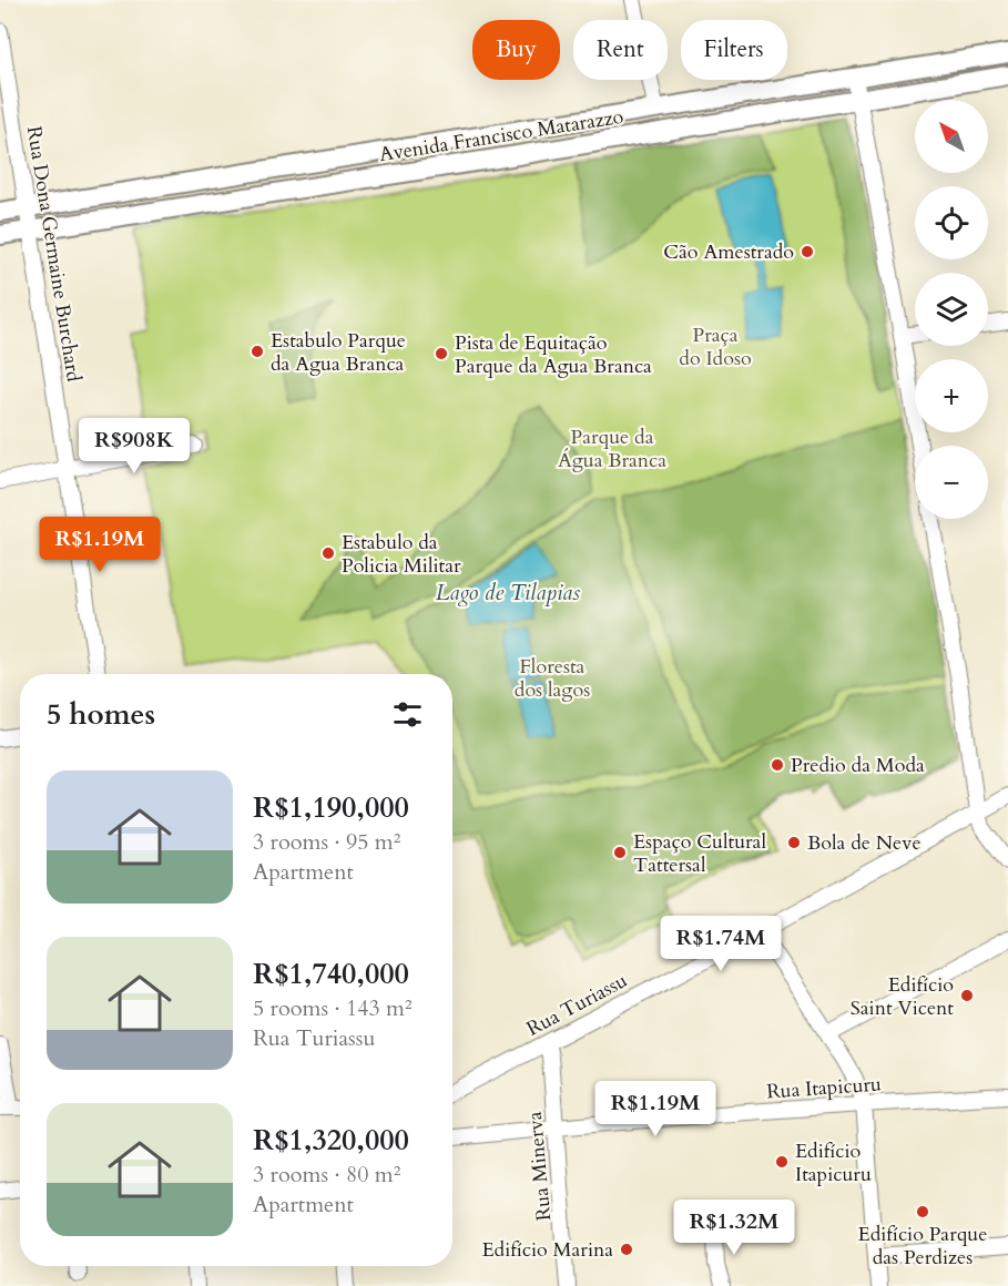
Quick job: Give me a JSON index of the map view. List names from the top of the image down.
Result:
{
  "streets": {
    "main road": ["Avenida Francisco Matarazzo"],
    "street": [
      "Rua Dona Germaine Burchard",
      "Rua Turiassu",
      "Rua Itapicuru",
      "Rua Minerva"
    ]
  },
  "crossings": [
    ["Avenida Francisco Matarazzo", "Rua Dona Germaine Burchard"],
    ["Rua Turiassu", "Rua Minerva"],
    ["Rua Itapicuru", "Rua Minerva"]
  ],
  "water": ["Lago de Tilapias"],
  "parks": ["Praça do Idoso", "Parque da Água Branca", "Floresta dos lagos"],
  "places": [
    "Cão Amestrado",
    "Estabulo Parque da Agua Branca",
    "Pista de Equitação Parque da Agua Branca",
    "Estabulo da Policia Militar",
    "Predio da Moda",
    "Bola de Neve",
    "Espaço Cultural Tattersal",
    "Edifício Saint Vicent",
    "Edifício Itapicuru",
    "Edifício Parque das Perdizes",
    "Edifício Marina"
  ],
  "north": "top left",
  "page": {
    "chip": ["Buy", "Rent", "Filters"],
    "map_buttons": ["+", "−"],
    "price": [
      "R$908K",
      "R$1.19M",
      "R$1.74M",
      "R$1.19M",
      "R$1.32M"
    ],
    "heading": "5 homes",
    "list": [
      {
        "name": "R$1,190,000",
        "note": "3 rooms · 95 m² · Apartment"
      },
      {
        "name": "R$1,740,000",
        "note": "5 rooms · 143 m² · Rua Turiassu"
      },
      {
        "name": "R$1,320,000",
        "note": "3 rooms · 80 m² · Apartment"
      }
    ]
  }
}
